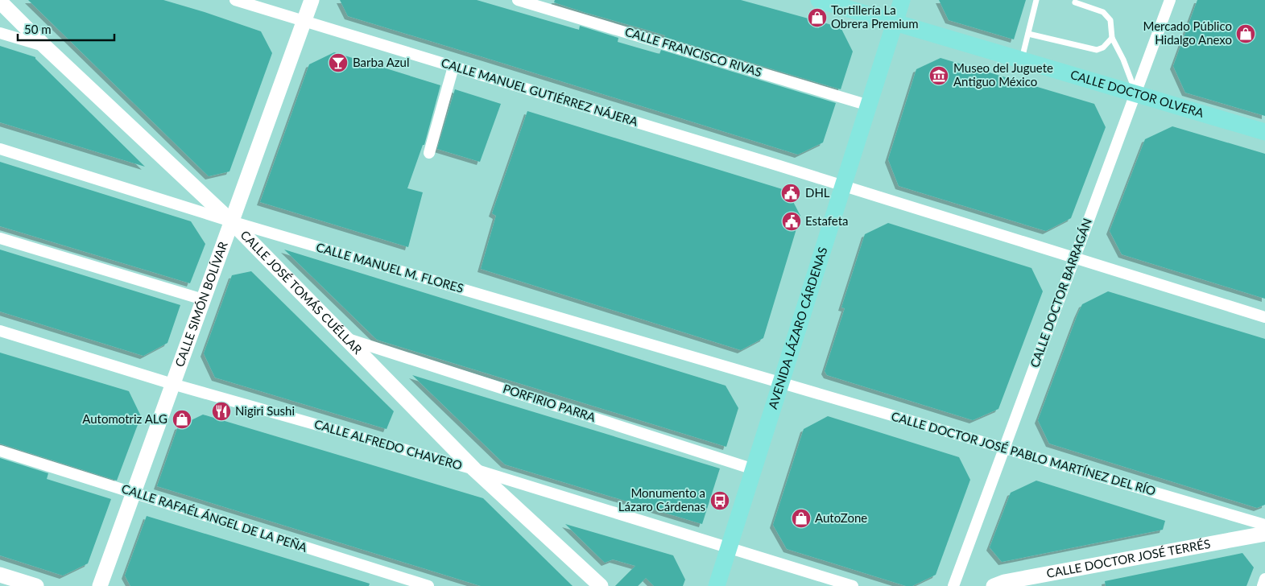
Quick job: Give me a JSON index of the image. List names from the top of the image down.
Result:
{
  "streets": {
    "main road": ["CALLE DOCTOR OLVERA", "AVENIDA LÁZARO CÁRDENAS"],
    "street": [
      "CALLE FRANCISCO RIVAS",
      "CALLE MANUEL GUTIÉRREZ NÁJERA",
      "CALLE MANUEL M. FLORES",
      "CALLE JOSÉ TOMÁS CUÉLLAR",
      "CALLE DOCTOR BARRAGÁN",
      "CALLE SIMÓN BOLÍVAR",
      "PORFIRIO PARRA",
      "CALLE ALFREDO CHAVERO",
      "CALLE DOCTOR JOSÉ PABLO MARTÍNEZ DEL RÍO",
      "CALLE RAFAÉL ÁNGEL DE LA PEÑA",
      "CALLE DOCTOR JOSÉ TERRÉS"
    ]
  },
  "crossings": [
    ["CALLE FRANCISCO RIVAS", "AVENIDA LÁZARO CÁRDENAS"],
    ["CALLE MANUEL GUTIÉRREZ NÁJERA", "CALLE DOCTOR BARRAGÁN"],
    ["CALLE MANUEL GUTIÉRREZ NÁJERA", "CALLE SIMÓN BOLÍVAR"],
    ["CALLE MANUEL GUTIÉRREZ NÁJERA", "AVENIDA LÁZARO CÁRDENAS"],
    ["CALLE DOCTOR OLVERA", "CALLE DOCTOR BARRAGÁN"],
    ["CALLE DOCTOR OLVERA", "AVENIDA LÁZARO CÁRDENAS"],
    ["CALLE MANUEL M. FLORES", "CALLE JOSÉ TOMÁS CUÉLLAR"],
    ["CALLE MANUEL M. FLORES", "CALLE SIMÓN BOLÍVAR"],
    ["CALLE MANUEL M. FLORES", "AVENIDA LÁZARO CÁRDENAS"],
    ["CALLE MANUEL M. FLORES", "CALLE DOCTOR JOSÉ PABLO MARTÍNEZ DEL RÍO"],
    ["CALLE JOSÉ TOMÁS CUÉLLAR", "CALLE SIMÓN BOLÍVAR"],
    ["CALLE JOSÉ TOMÁS CUÉLLAR", "PORFIRIO PARRA"],
    ["CALLE JOSÉ TOMÁS CUÉLLAR", "CALLE ALFREDO CHAVERO"],
    ["CALLE DOCTOR BARRAGÁN", "CALLE DOCTOR JOSÉ PABLO MARTÍNEZ DEL RÍO"],
    ["CALLE SIMÓN BOLÍVAR", "CALLE ALFREDO CHAVERO"],
    ["CALLE SIMÓN BOLÍVAR", "CALLE RAFAÉL ÁNGEL DE LA PEÑA"],
    ["AVENIDA LÁZARO CÁRDENAS", "PORFIRIO PARRA"],
    ["AVENIDA LÁZARO CÁRDENAS", "CALLE ALFREDO CHAVERO"],
    ["AVENIDA LÁZARO CÁRDENAS", "CALLE DOCTOR JOSÉ PABLO MARTÍNEZ DEL RÍO"]
  ],
  "places": {
    "shop": [
      "Tortillería La Obrera Premium",
      "Mercado Público Hidalgo Anexo",
      "Automotriz ALG",
      "AutoZone"
    ],
    "bar": ["Barba Azul"],
    "museum": ["Museo del Juguete Antiguo México"],
    "public building": ["DHL", "Estafeta"],
    "restaurant": ["Nigiri Sushi"],
    "bus stop": ["Monumento a Lázaro Cárdenas"]
  },
  "scale_bar": "50 m"
}
